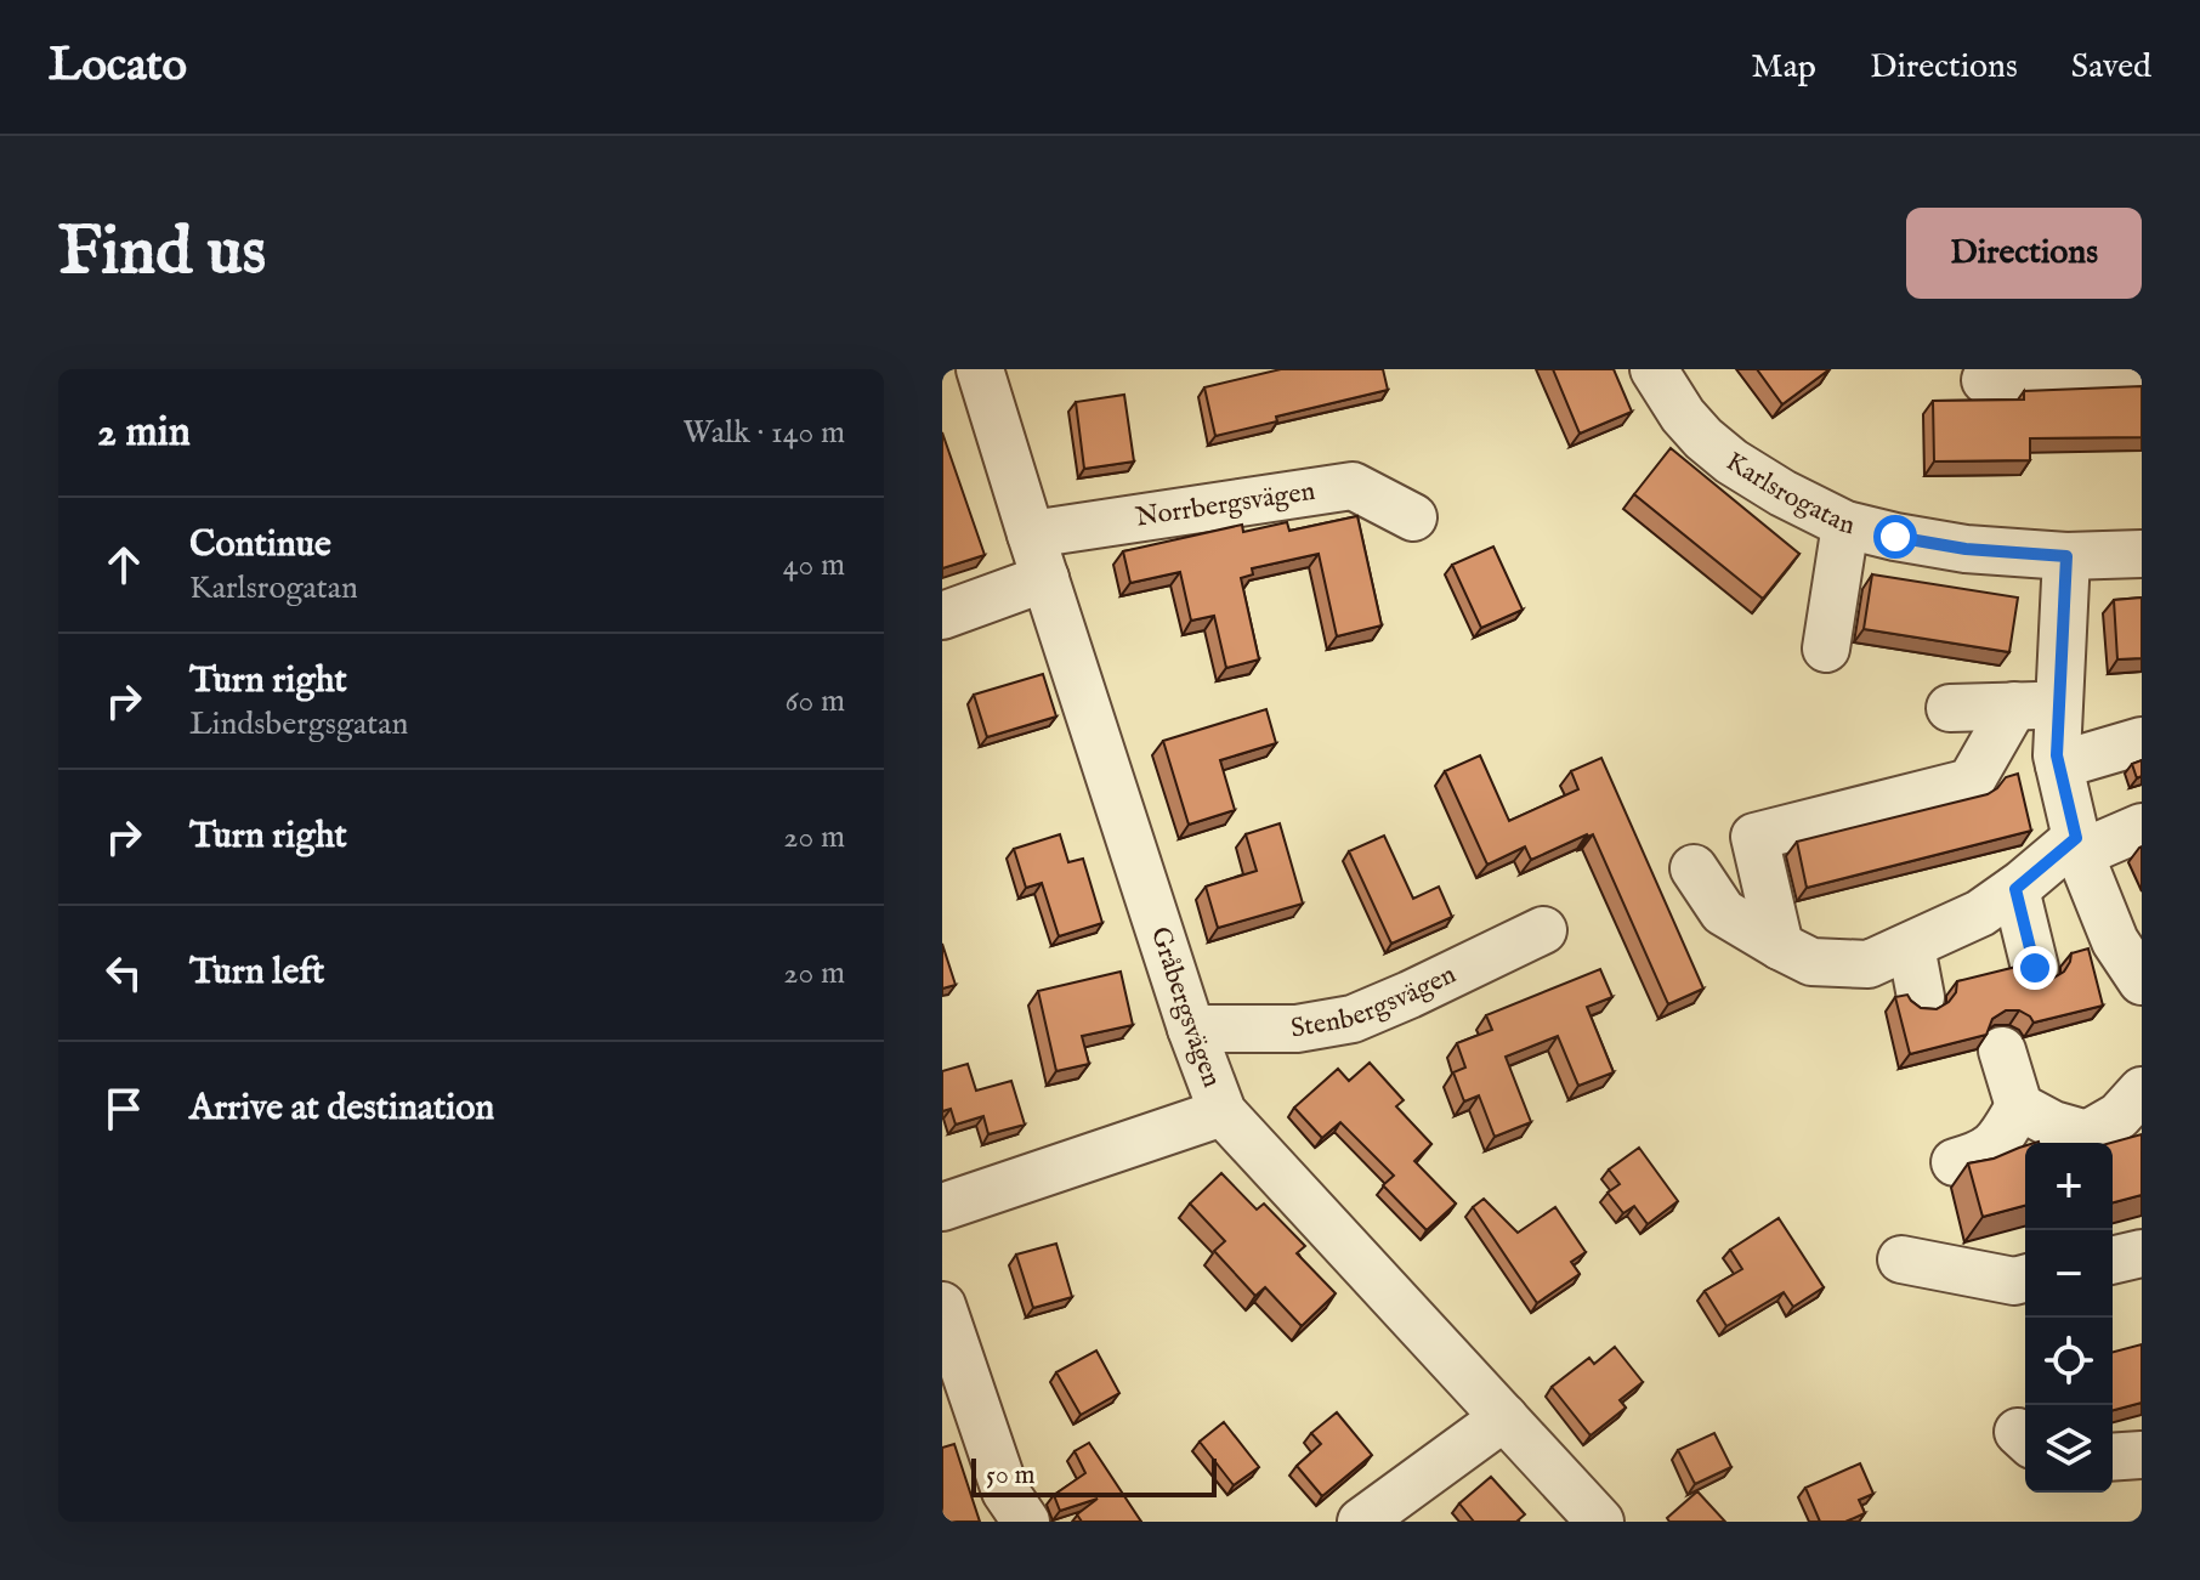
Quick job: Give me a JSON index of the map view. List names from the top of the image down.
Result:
{
  "streets": {
    "street": [
      "Karlsrogatan",
      "Norrbergsvägen",
      "Stenbergsvägen",
      "Gråbergsvägen"
    ]
  },
  "crossings": [
    ["Norrbergsvägen", "Gråbergsvägen"],
    ["Stenbergsvägen", "Gråbergsvägen"]
  ],
  "scale_bar": "50 m",
  "page": {
    "header": "Locato",
    "nav": ["Map", "Directions", "Saved"],
    "buttons": "Directions",
    "title": "Find us",
    "heading": ["2 min", "Walk · 140 m"],
    "list": [
      ["Continue", "Karlsrogatan", "40 m"],
      ["Turn right", "Lindsbergsgatan", "60 m"],
      ["Turn right", "20 m"],
      ["Turn left", "20 m"],
      "Arrive at destination"
    ],
    "map_buttons": ["+", "−"],
    "scale": "50 m"
  }
}
